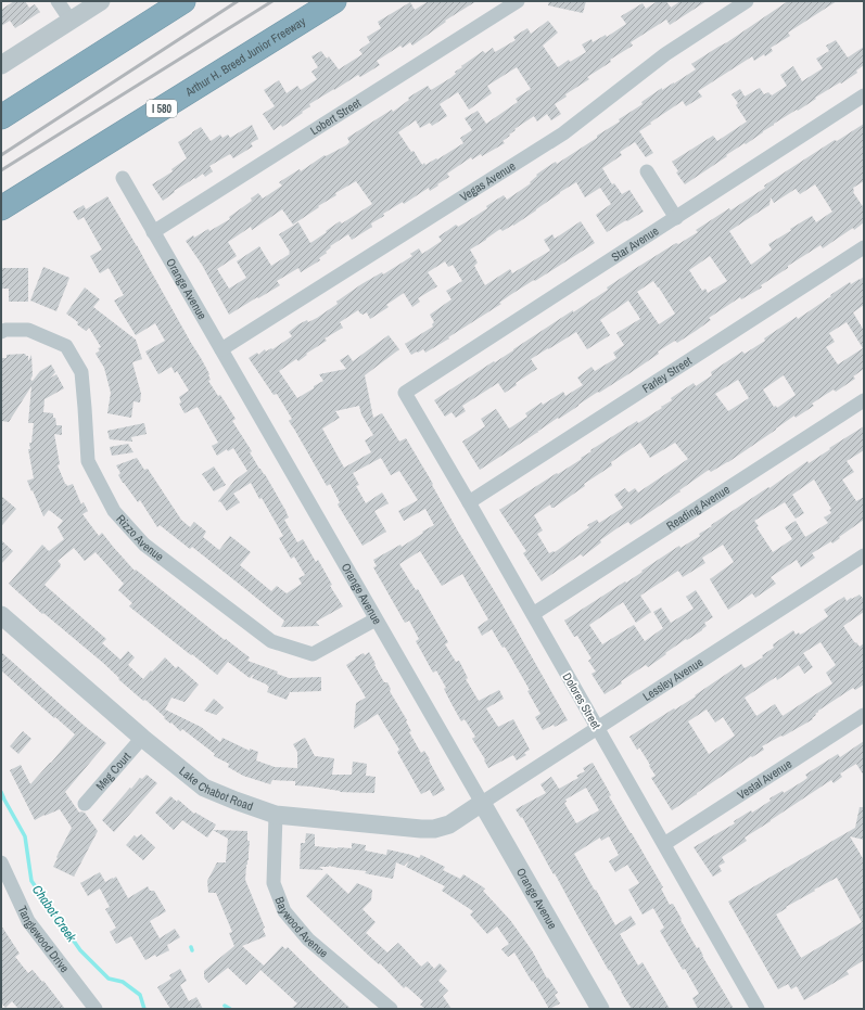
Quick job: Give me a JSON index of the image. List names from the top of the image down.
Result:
{
  "streets": {
    "highway": ["Arthur H. Breed Junior Freeway", "I 580"],
    "street": [
      "Lobert Street",
      "Vegas Avenue",
      "Star Avenue",
      "Orange Avenue",
      "Farley Street",
      "Reading Avenue",
      "Rizzo Avenue",
      "Lessley Avenue",
      "Dolores Street",
      "Meg Court",
      "Vestal Avenue",
      "Lake Chabot Road",
      "Baywood Avenue",
      "Tanglewood Drive"
    ]
  },
  "crossings": [
    ["Lobert Street", "Orange Avenue"],
    ["Vegas Avenue", "Orange Avenue"],
    ["Star Avenue", "Dolores Street"],
    ["Orange Avenue", "Rizzo Avenue"],
    ["Orange Avenue", "Lessley Avenue"],
    ["Orange Avenue", "Lake Chabot Road"],
    ["Farley Street", "Dolores Street"],
    ["Reading Avenue", "Dolores Street"],
    ["Lessley Avenue", "Dolores Street"],
    ["Lessley Avenue", "Lake Chabot Road"],
    ["Dolores Street", "Vestal Avenue"],
    ["Meg Court", "Lake Chabot Road"],
    ["Lake Chabot Road", "Baywood Avenue"]
  ],
  "water": ["Chabot Creek"]
}
